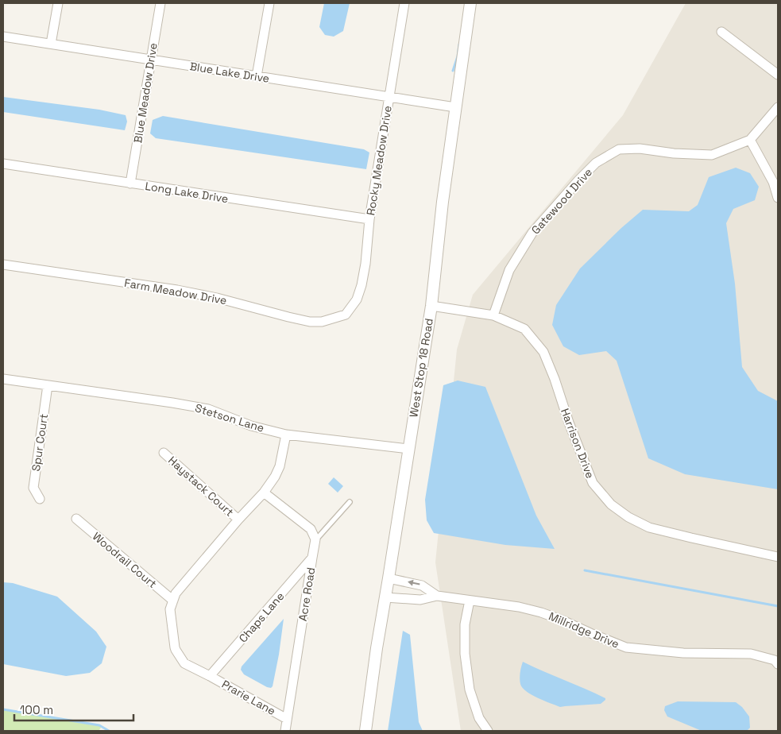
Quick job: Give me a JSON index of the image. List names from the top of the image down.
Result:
{
  "streets": {
    "street": [
      "Blue Lake Drive",
      "Blue Meadow Drive",
      "Rocky Meadow Drive",
      "Long Lake Drive",
      "Gatewood Drive",
      "Farm Meadow Drive",
      "West Stop 18 Road",
      "Stetson Lane",
      "Spur Court",
      "Harrison Drive",
      "Haystack Court",
      "Woodrail Court",
      "Acre Road",
      "Chaps Lane",
      "Millridge Drive",
      "Prarie Lane"
    ]
  },
  "crossings": [
    ["Blue Lake Drive", "Blue Meadow Drive"],
    ["Blue Lake Drive", "Rocky Meadow Drive"],
    ["Blue Lake Drive", "West Stop 18 Road"],
    ["Blue Meadow Drive", "Long Lake Drive"],
    ["Rocky Meadow Drive", "Long Lake Drive"],
    ["Rocky Meadow Drive", "Farm Meadow Drive"],
    ["Gatewood Drive", "Harrison Drive"],
    ["West Stop 18 Road", "Stetson Lane"],
    ["West Stop 18 Road", "Harrison Drive"],
    ["West Stop 18 Road", "Millridge Drive"],
    ["Stetson Lane", "Spur Court"],
    ["Acre Road", "Chaps Lane"],
    ["Acre Road", "Prarie Lane"],
    ["Chaps Lane", "Prarie Lane"]
  ],
  "scale_bar": "100 m"
}
